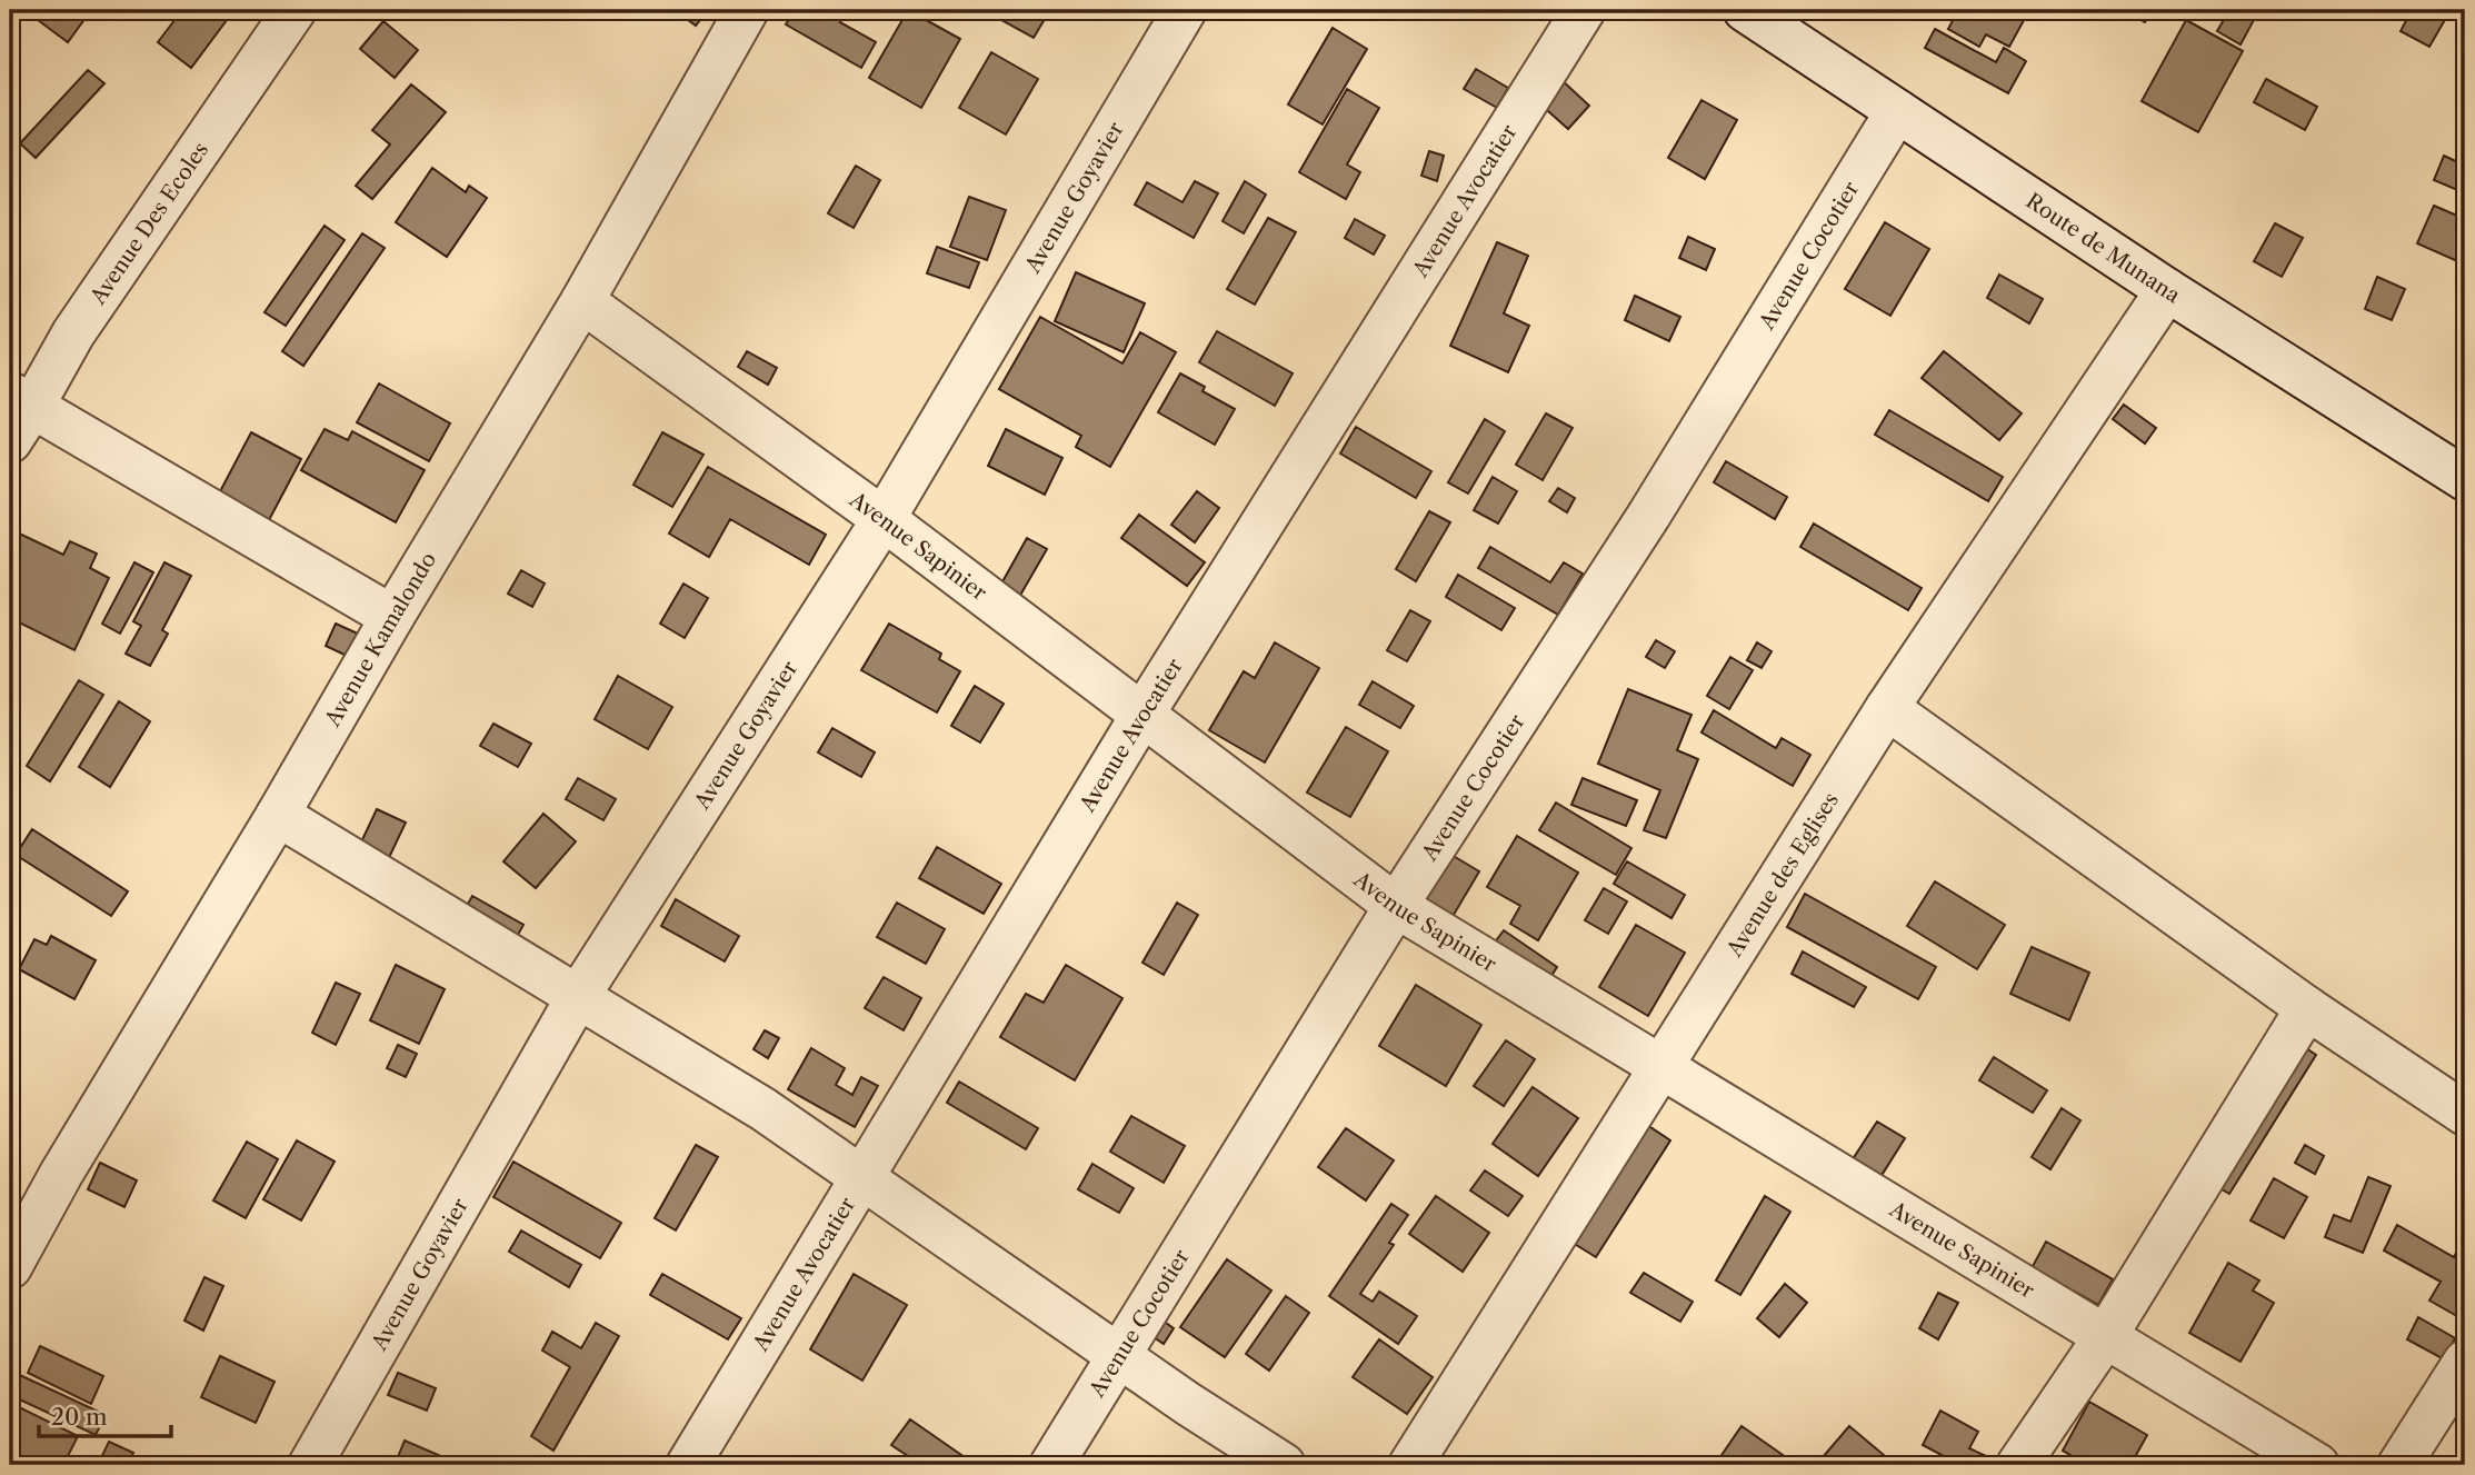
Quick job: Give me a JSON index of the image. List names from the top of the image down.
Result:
{
  "streets": {
    "street": [
      "Avenue Goyavier",
      "Avenue Avocatier",
      "Avenue Des Ecoles",
      "Route de Munana",
      "Avenue Cocotier",
      "Avenue Sapinier",
      "Avenue Kamalondo",
      "Avenue des Eglises"
    ]
  },
  "crossings": [
    ["Avenue Goyavier", "Avenue Sapinier"],
    ["Avenue Avocatier", "Avenue Sapinier"],
    ["Route de Munana", "Avenue Cocotier"],
    ["Route de Munana", "Avenue des Eglises"],
    ["Avenue Cocotier", "Avenue Sapinier"],
    ["Avenue Sapinier", "Avenue Kamalondo"],
    ["Avenue Sapinier", "Avenue des Eglises"]
  ],
  "scale_bar": "20 m"
}
